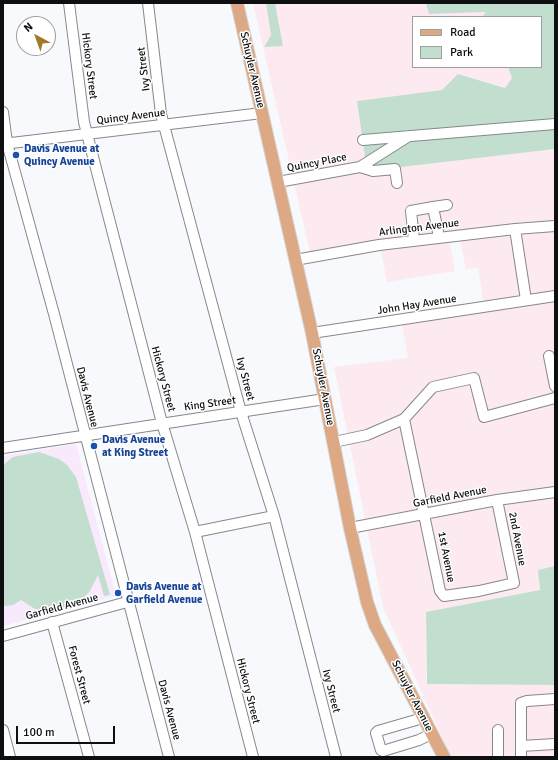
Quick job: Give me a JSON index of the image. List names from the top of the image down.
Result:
{
  "streets": {
    "main road": ["Schuyler Avenue"],
    "street": [
      "Hickory Street",
      "Ivy Street",
      "Quincy Avenue",
      "Quincy Place",
      "Arlington Avenue",
      "John Hay Avenue",
      "Davis Avenue",
      "King Street",
      "Garfield Avenue",
      "2nd Avenue",
      "1st Avenue",
      "Forest Street"
    ]
  },
  "crossings": [
    ["Hickory Street", "Quincy Avenue"],
    ["Hickory Street", "King Street"],
    ["Ivy Street", "Quincy Avenue"],
    ["Ivy Street", "King Street"],
    ["Schuyler Avenue", "Quincy Avenue"],
    ["Schuyler Avenue", "Quincy Place"],
    ["Schuyler Avenue", "Arlington Avenue"],
    ["Schuyler Avenue", "John Hay Avenue"],
    ["Schuyler Avenue", "King Street"],
    ["Schuyler Avenue", "Garfield Avenue"],
    ["Quincy Avenue", "Davis Avenue"],
    ["Davis Avenue", "King Street"],
    ["Davis Avenue", "Garfield Avenue"],
    ["Garfield Avenue", "2nd Avenue"],
    ["Garfield Avenue", "1st Avenue"],
    ["Garfield Avenue", "Forest Street"],
    ["2nd Avenue", "1st Avenue"]
  ],
  "places": ["Davis Avenue at Quincy Avenue", "Davis Avenue at King Street", "Davis Avenue at Garfield Avenue"],
  "legend": ["Road", "Park"],
  "scale_bar": "100 m",
  "north": "top left"
}
